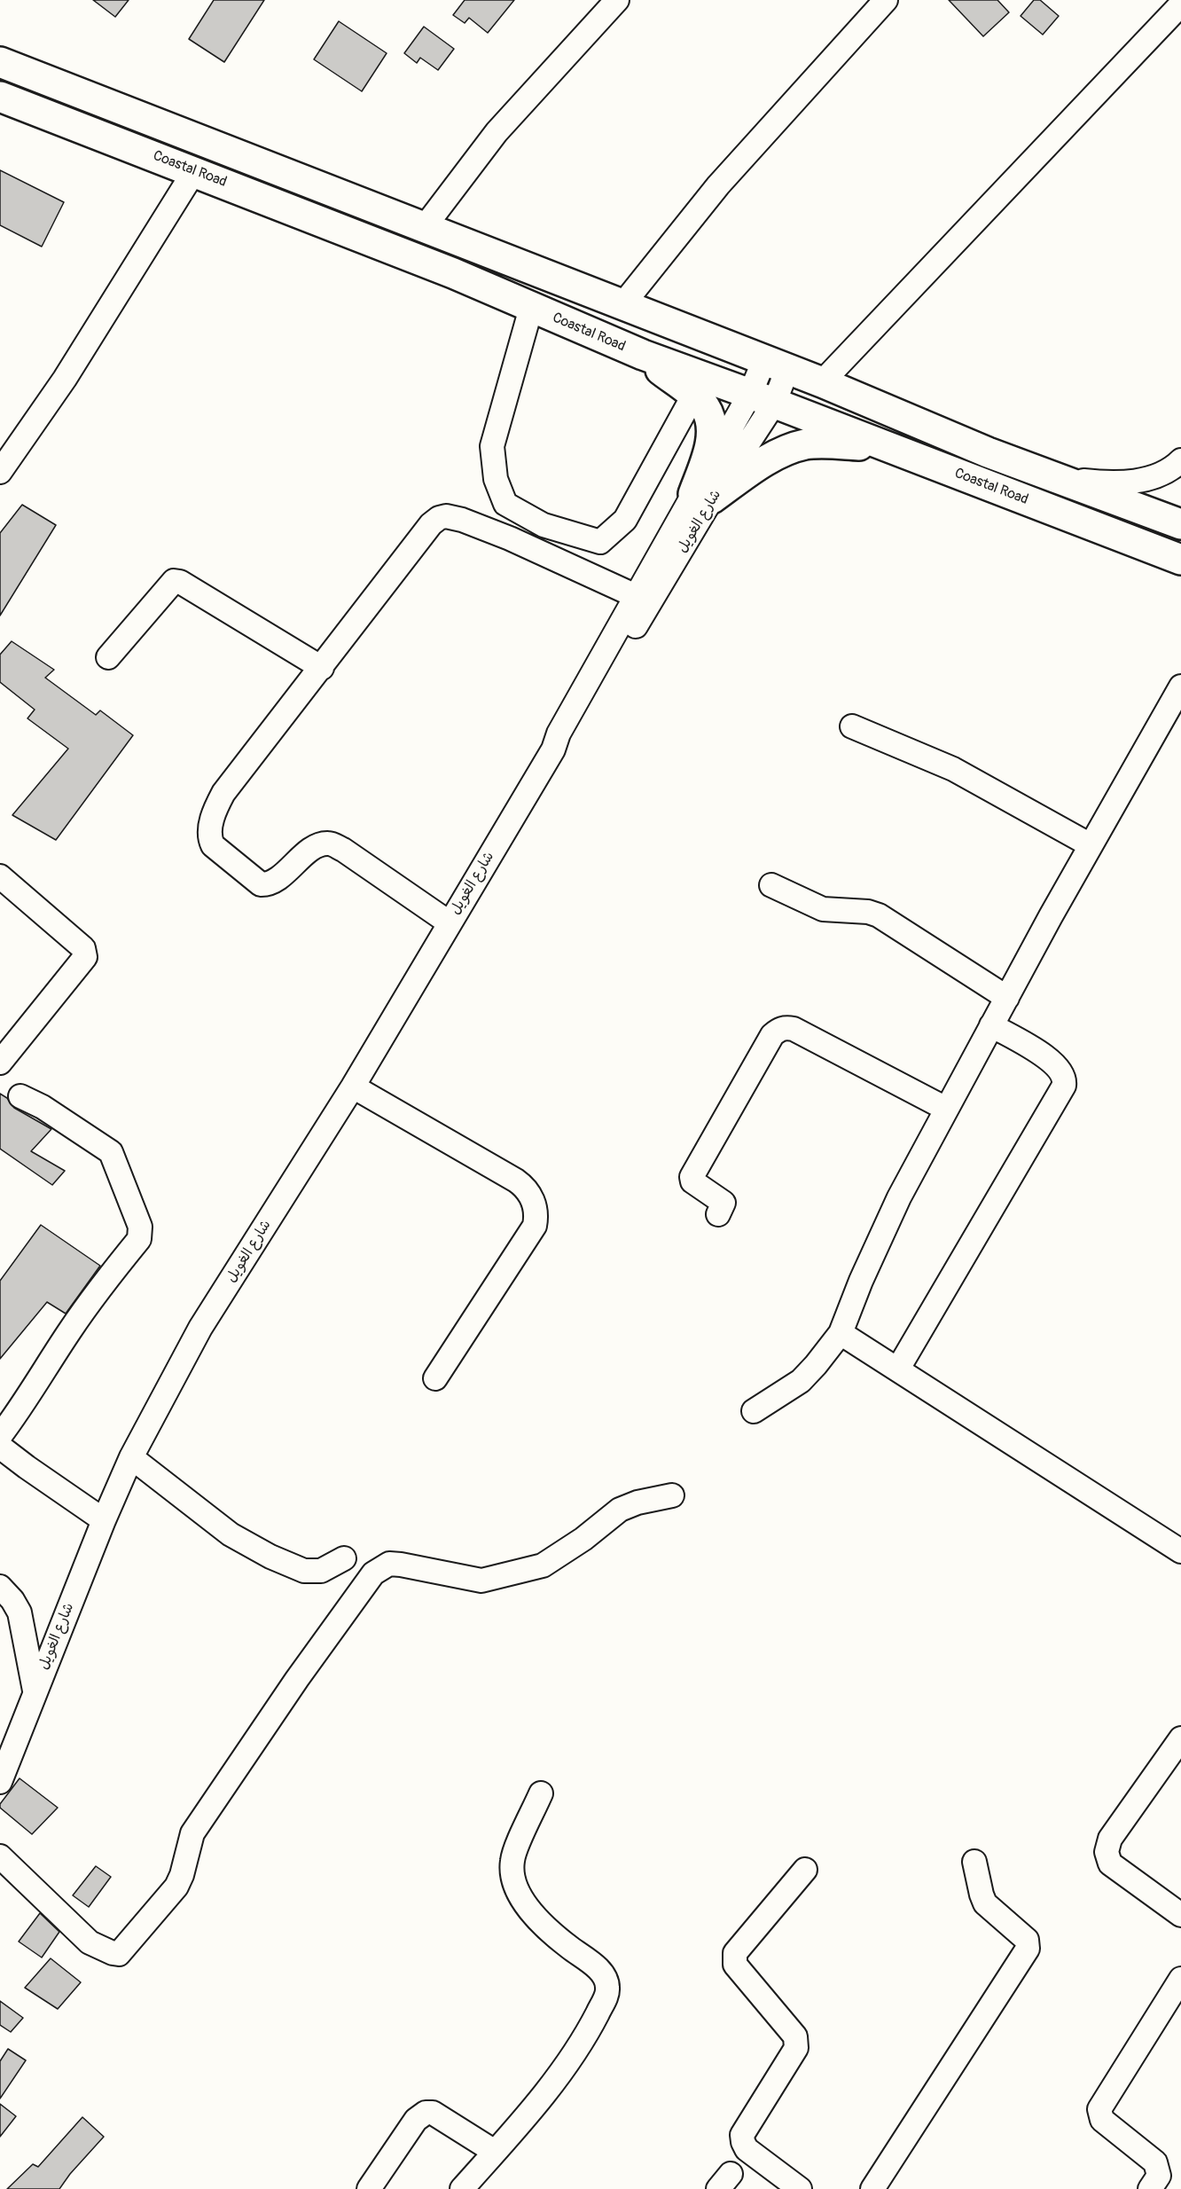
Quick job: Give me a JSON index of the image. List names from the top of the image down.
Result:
{
  "streets": {
    "highway": ["Coastal Road"],
    "street": ["شارع الغويل"]
  },
  "crossings": [
    ["Coastal Road", "شارع الغويل"]
  ]
}
